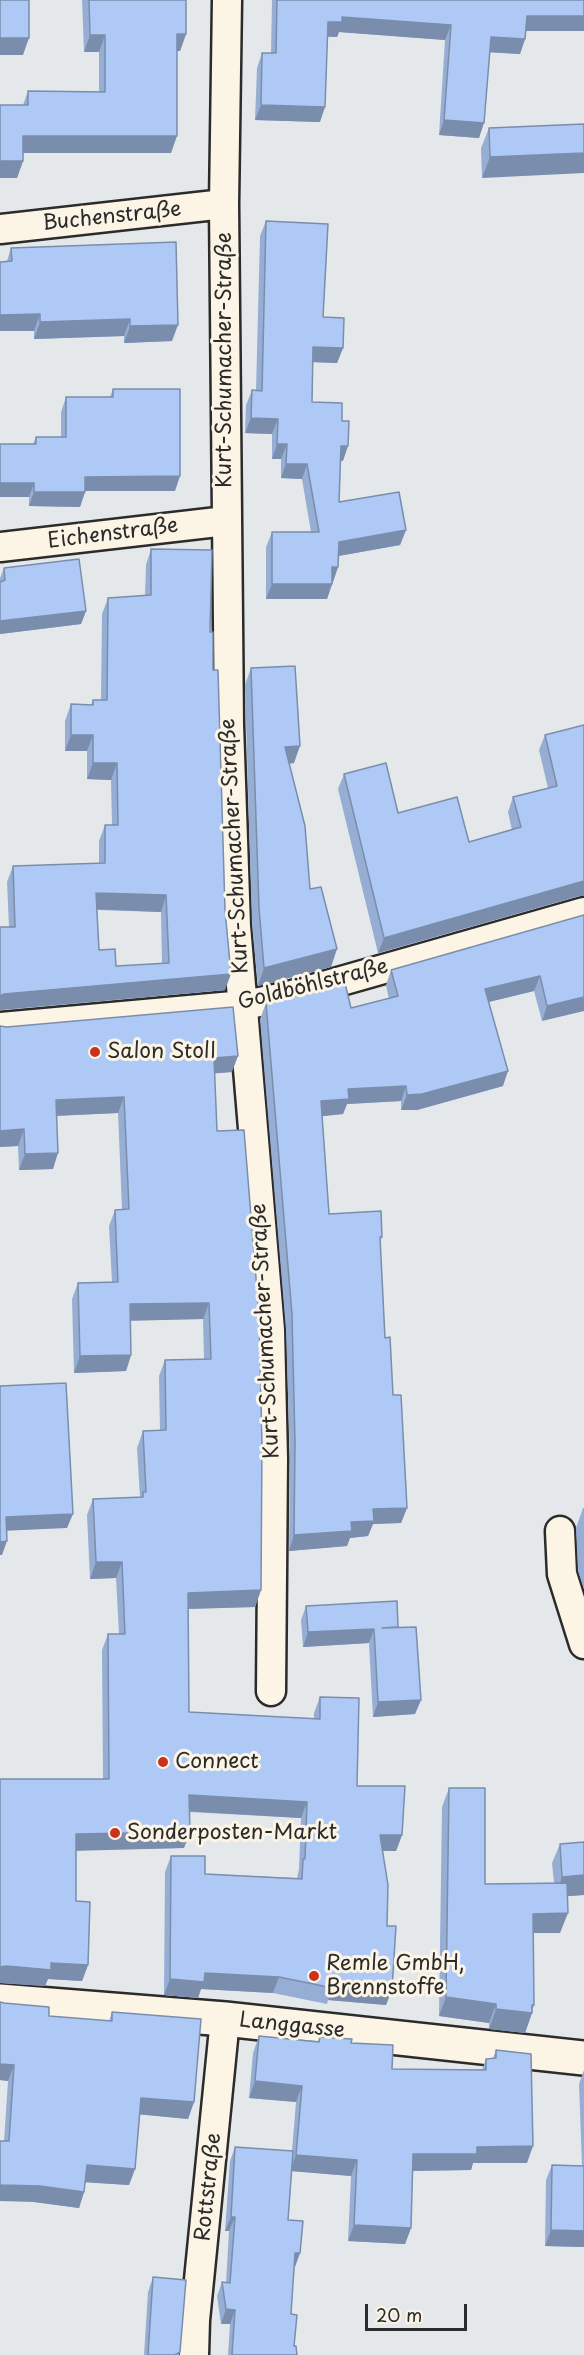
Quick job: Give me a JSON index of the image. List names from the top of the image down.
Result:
{
  "streets": {
    "main road": ["Langgasse"],
    "street": [
      "Buchenstraße",
      "Kurt-Schumacher-Straße",
      "Eichenstraße",
      "Goldböhlstraße",
      "Rottstraße"
    ]
  },
  "crossings": [
    ["Buchenstraße", "Kurt-Schumacher-Straße"],
    ["Kurt-Schumacher-Straße", "Eichenstraße"],
    ["Kurt-Schumacher-Straße", "Goldböhlstraße"],
    ["Langgasse", "Rottstraße"]
  ],
  "places": [
    "Salon Stoll",
    "Connect",
    "Sonderposten-Markt",
    "Remle GmbH, Brennstoffe"
  ],
  "scale_bar": "20 m"
}
